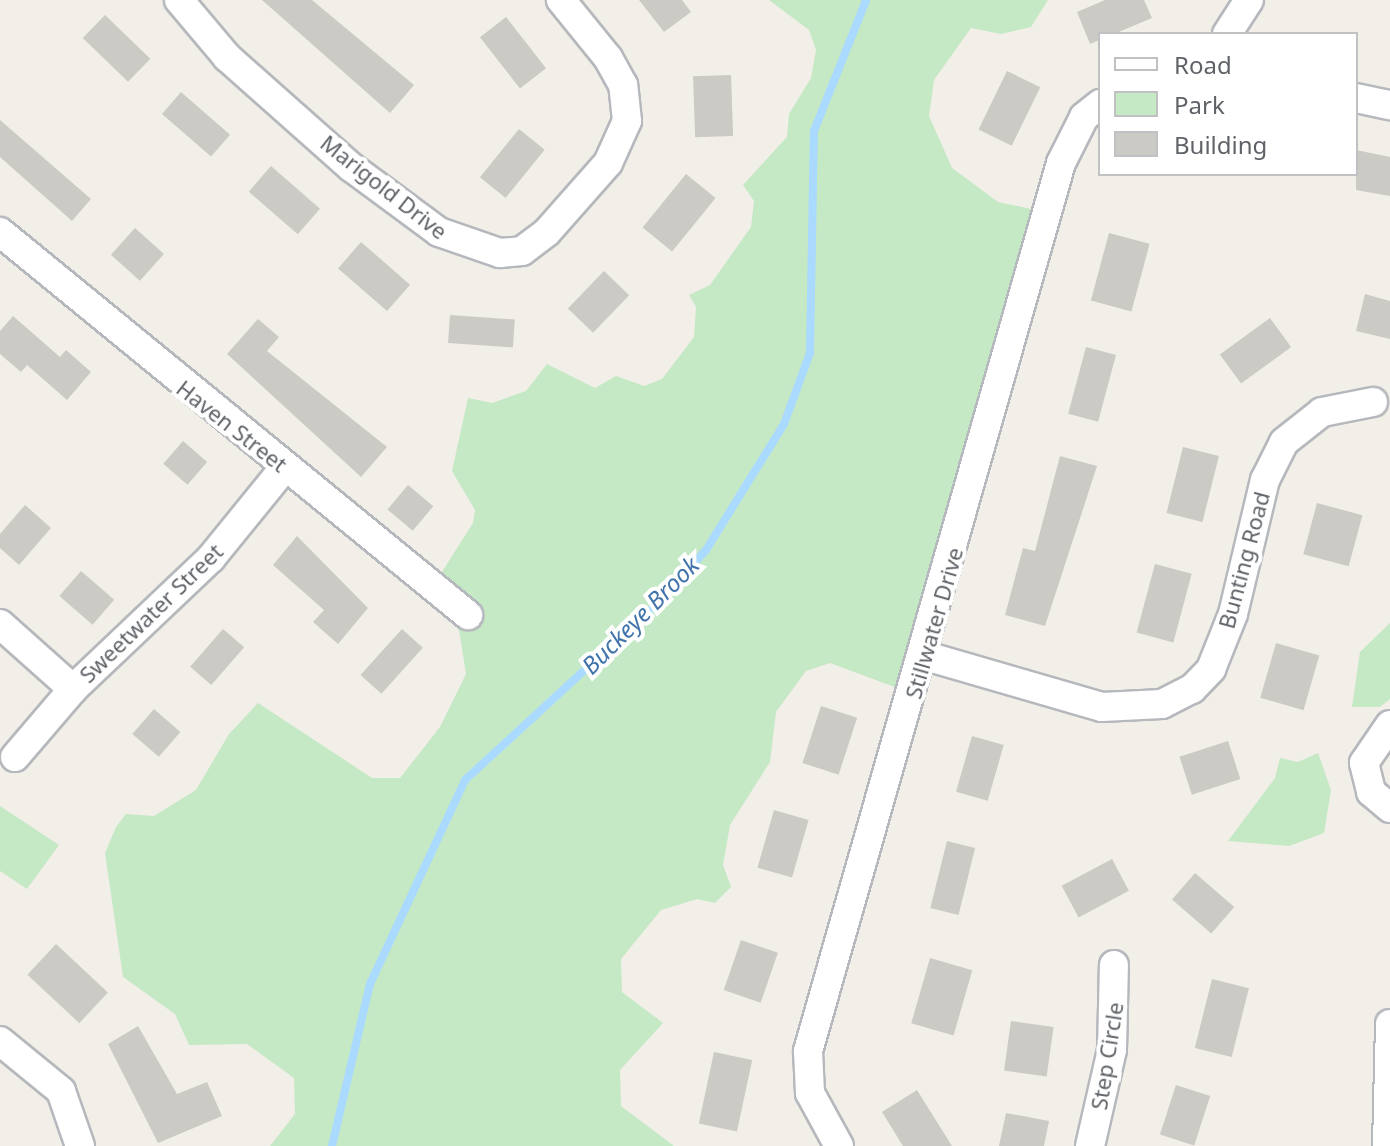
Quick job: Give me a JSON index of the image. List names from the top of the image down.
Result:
{
  "streets": {
    "street": [
      "Marigold Drive",
      "Haven Street",
      "Bunting Road",
      "Sweetwater Street",
      "Stillwater Drive",
      "Step Circle"
    ]
  },
  "crossings": [
    ["Haven Street", "Sweetwater Street"],
    ["Bunting Road", "Stillwater Drive"]
  ],
  "water": ["Buckeye Brook"],
  "legend": ["Road", "Park", "Building"]
}
